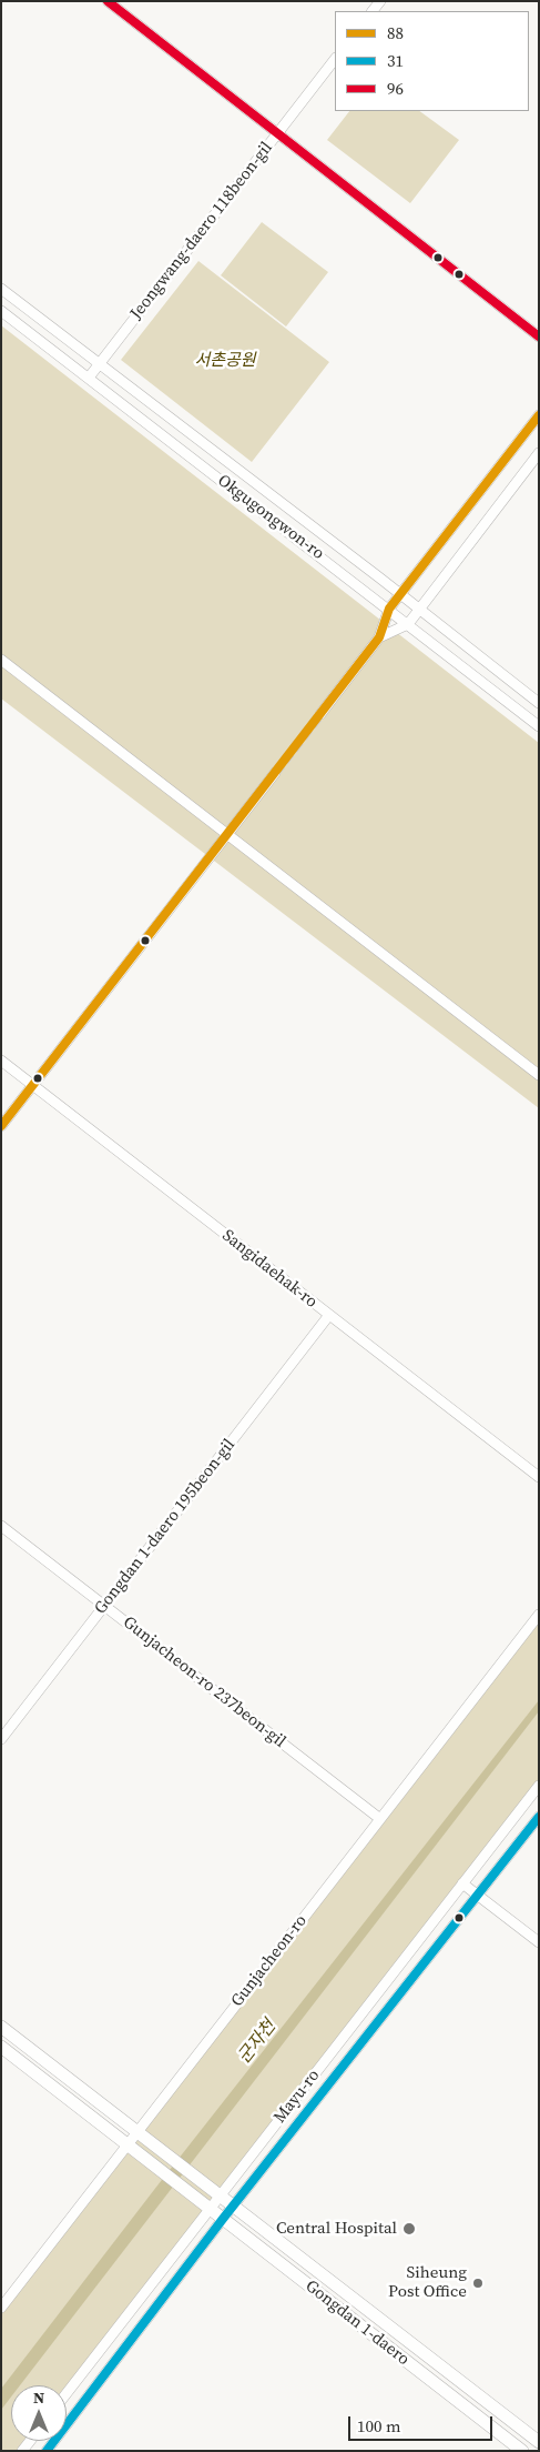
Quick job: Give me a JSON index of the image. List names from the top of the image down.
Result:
{
  "streets": {
    "main road": ["Gongdan 1-daero"],
    "street": [
      "Jeongwang-daero 118beon-gil",
      "Okgugongwon-ro",
      "Sangidaehak-ro",
      "Gongdan 1-daero 195beon-gil",
      "Gunjacheon-ro 237beon-gil",
      "Gunjacheon-ro",
      "Mayu-ro"
    ]
  },
  "crossings": [
    ["Jeongwang-daero 118beon-gil", "Okgugongwon-ro"],
    ["Sangidaehak-ro", "Gongdan 1-daero 195beon-gil"],
    ["Gongdan 1-daero 195beon-gil", "Gunjacheon-ro 237beon-gil"],
    ["Gunjacheon-ro 237beon-gil", "Gunjacheon-ro"],
    ["Gunjacheon-ro", "Gongdan 1-daero"],
    ["Mayu-ro", "Gongdan 1-daero"]
  ],
  "water": ["군자천"],
  "parks": ["서촌공원"],
  "places": ["Central Hospital", "Siheung Post Office"],
  "lines": ["transit line 96", "transit line 88", "transit line 31"],
  "legend": ["88", "31", "96"],
  "scale_bar": "100 m",
  "north": "top"
}
